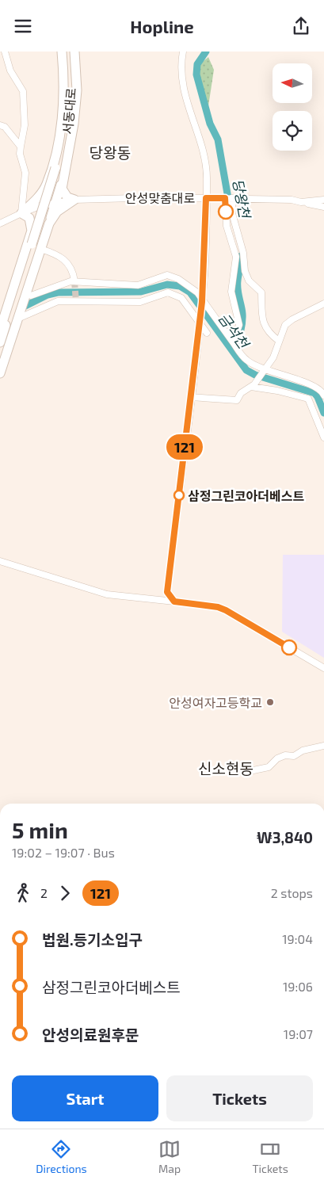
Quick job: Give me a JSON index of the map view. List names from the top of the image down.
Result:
{
  "streets": {
    "highway": ["서동대로"],
    "street": ["안성맞춤대로"]
  },
  "districts": ["당왕동", "신소현동"],
  "water": ["당왕천", "금석천"],
  "places": ["삼정그린코아더베스트", "안성여자고등학교"],
  "lines": ["bus line 121"],
  "north": "left",
  "page": {
    "header": "Hopline",
    "on_map": "121",
    "heading": ["5 min", "19:02 – 19:07 · Bus", "₩3,840"],
    "legs": ["2", "121", "2 stops"],
    "list": [
      {
        "name": "법원.등기소입구",
        "value": "19:04"
      },
      {
        "name": "삼정그린코아더베스트",
        "value": "19:06"
      },
      {
        "name": "안성의료원후문",
        "value": "19:07"
      }
    ],
    "buttons": ["Start", "Tickets"],
    "tabs": ["Directions", "Map", "Tickets"]
  }
}
